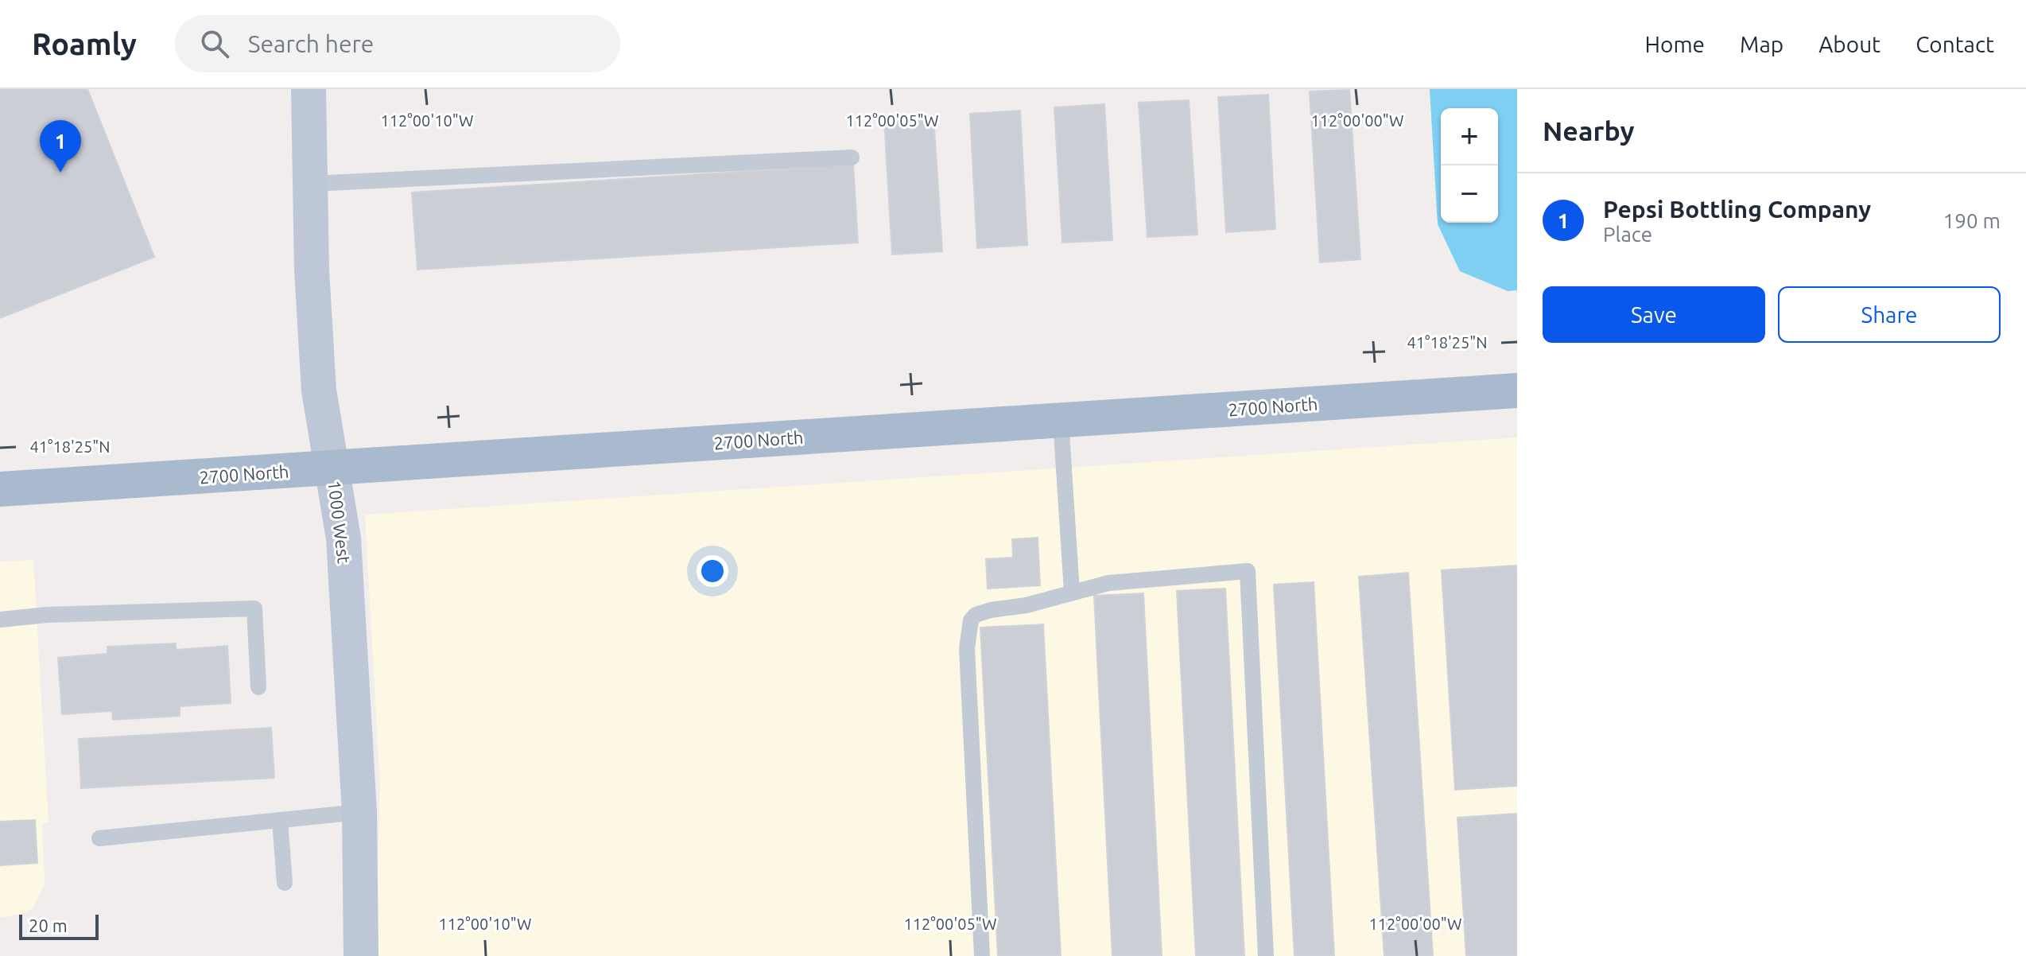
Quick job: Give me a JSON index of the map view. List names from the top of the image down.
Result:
{
  "streets": {
    "main road": ["2700 North"],
    "street": ["1000 West"]
  },
  "crossings": [
    ["2700 North", "1000 West"]
  ],
  "scale_bar": "20 m",
  "page": {
    "header": "Roamly",
    "search": "Search here",
    "nav": [
      "Home",
      "Map",
      "About",
      "Contact"
    ],
    "heading": "Nearby",
    "map_buttons": ["+", "−"],
    "pins": "1",
    "list": [
      {
        "mark": "1",
        "name": "Pepsi Bottling Company",
        "note": "Place",
        "value": "190 m"
      }
    ],
    "buttons": ["Save", "Share"],
    "scale": "20 m"
  },
  "coordinates": [
    "112°00'10\"W",
    "112°00'05\"W",
    "112°00'00\"W",
    "41°18'25\"N"
  ]
}
